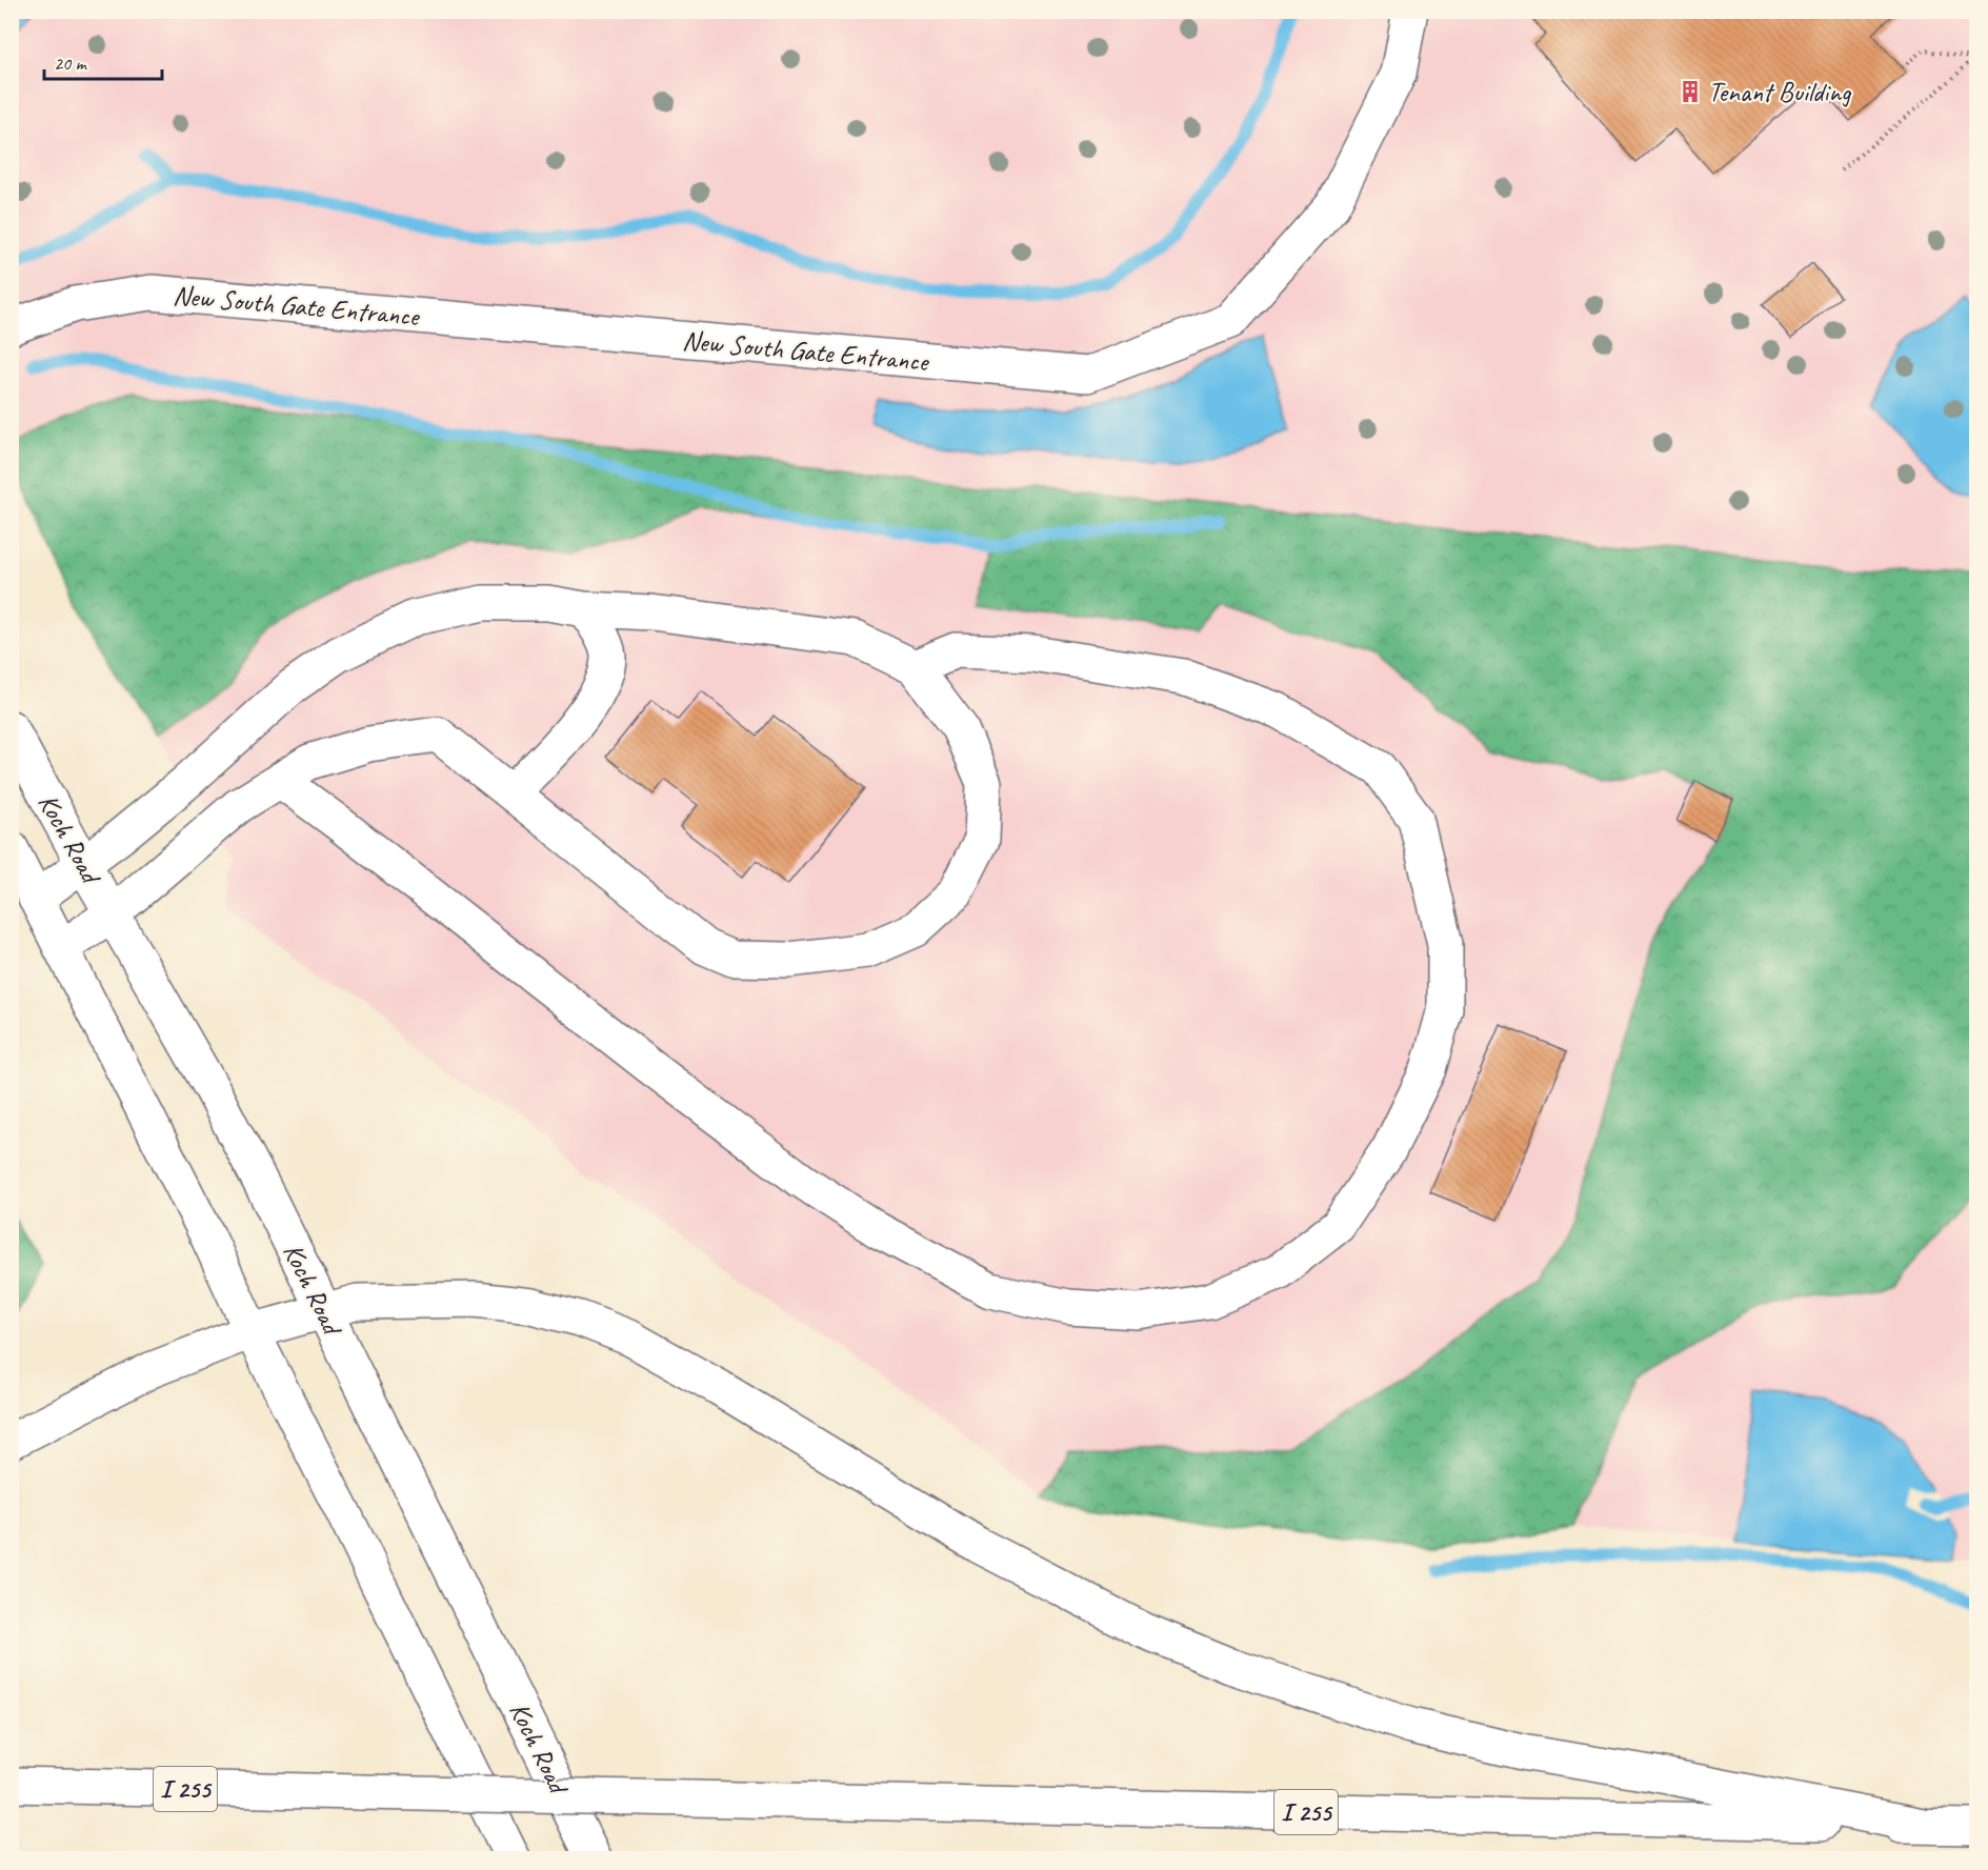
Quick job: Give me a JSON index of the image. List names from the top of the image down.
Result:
{
  "streets": {
    "main road": ["New South Gate Entrance", "Koch Road", "I 255"]
  },
  "places": {
    "building": ["Tenant Building"]
  },
  "scale_bar": "20 m"
}
